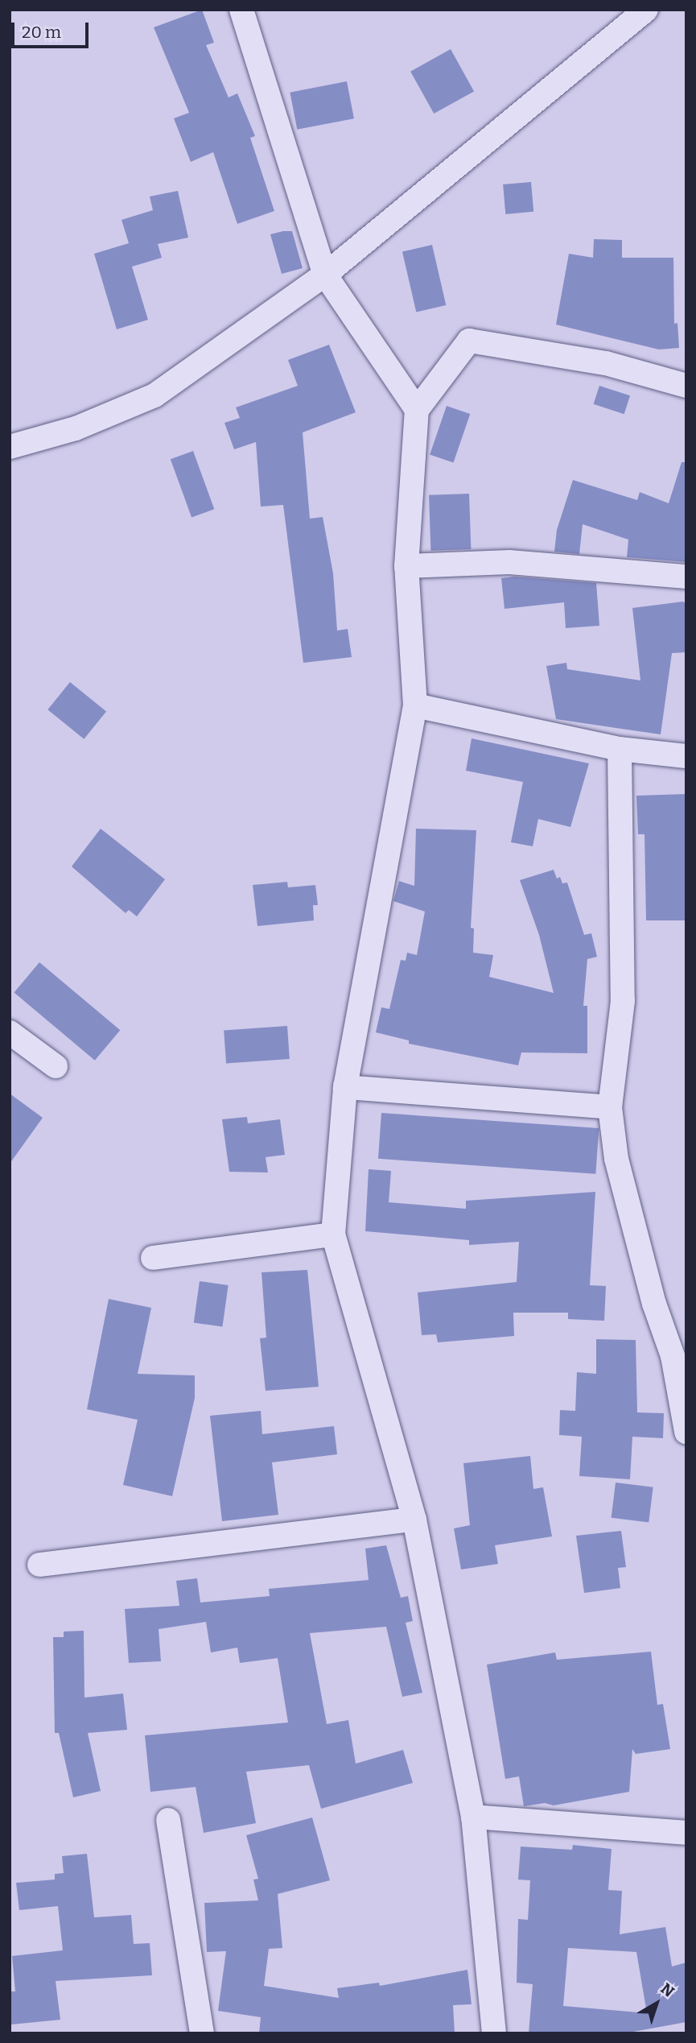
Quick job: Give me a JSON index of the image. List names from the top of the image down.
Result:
{
  "scale_bar": "20 m",
  "north": "top right"
}
